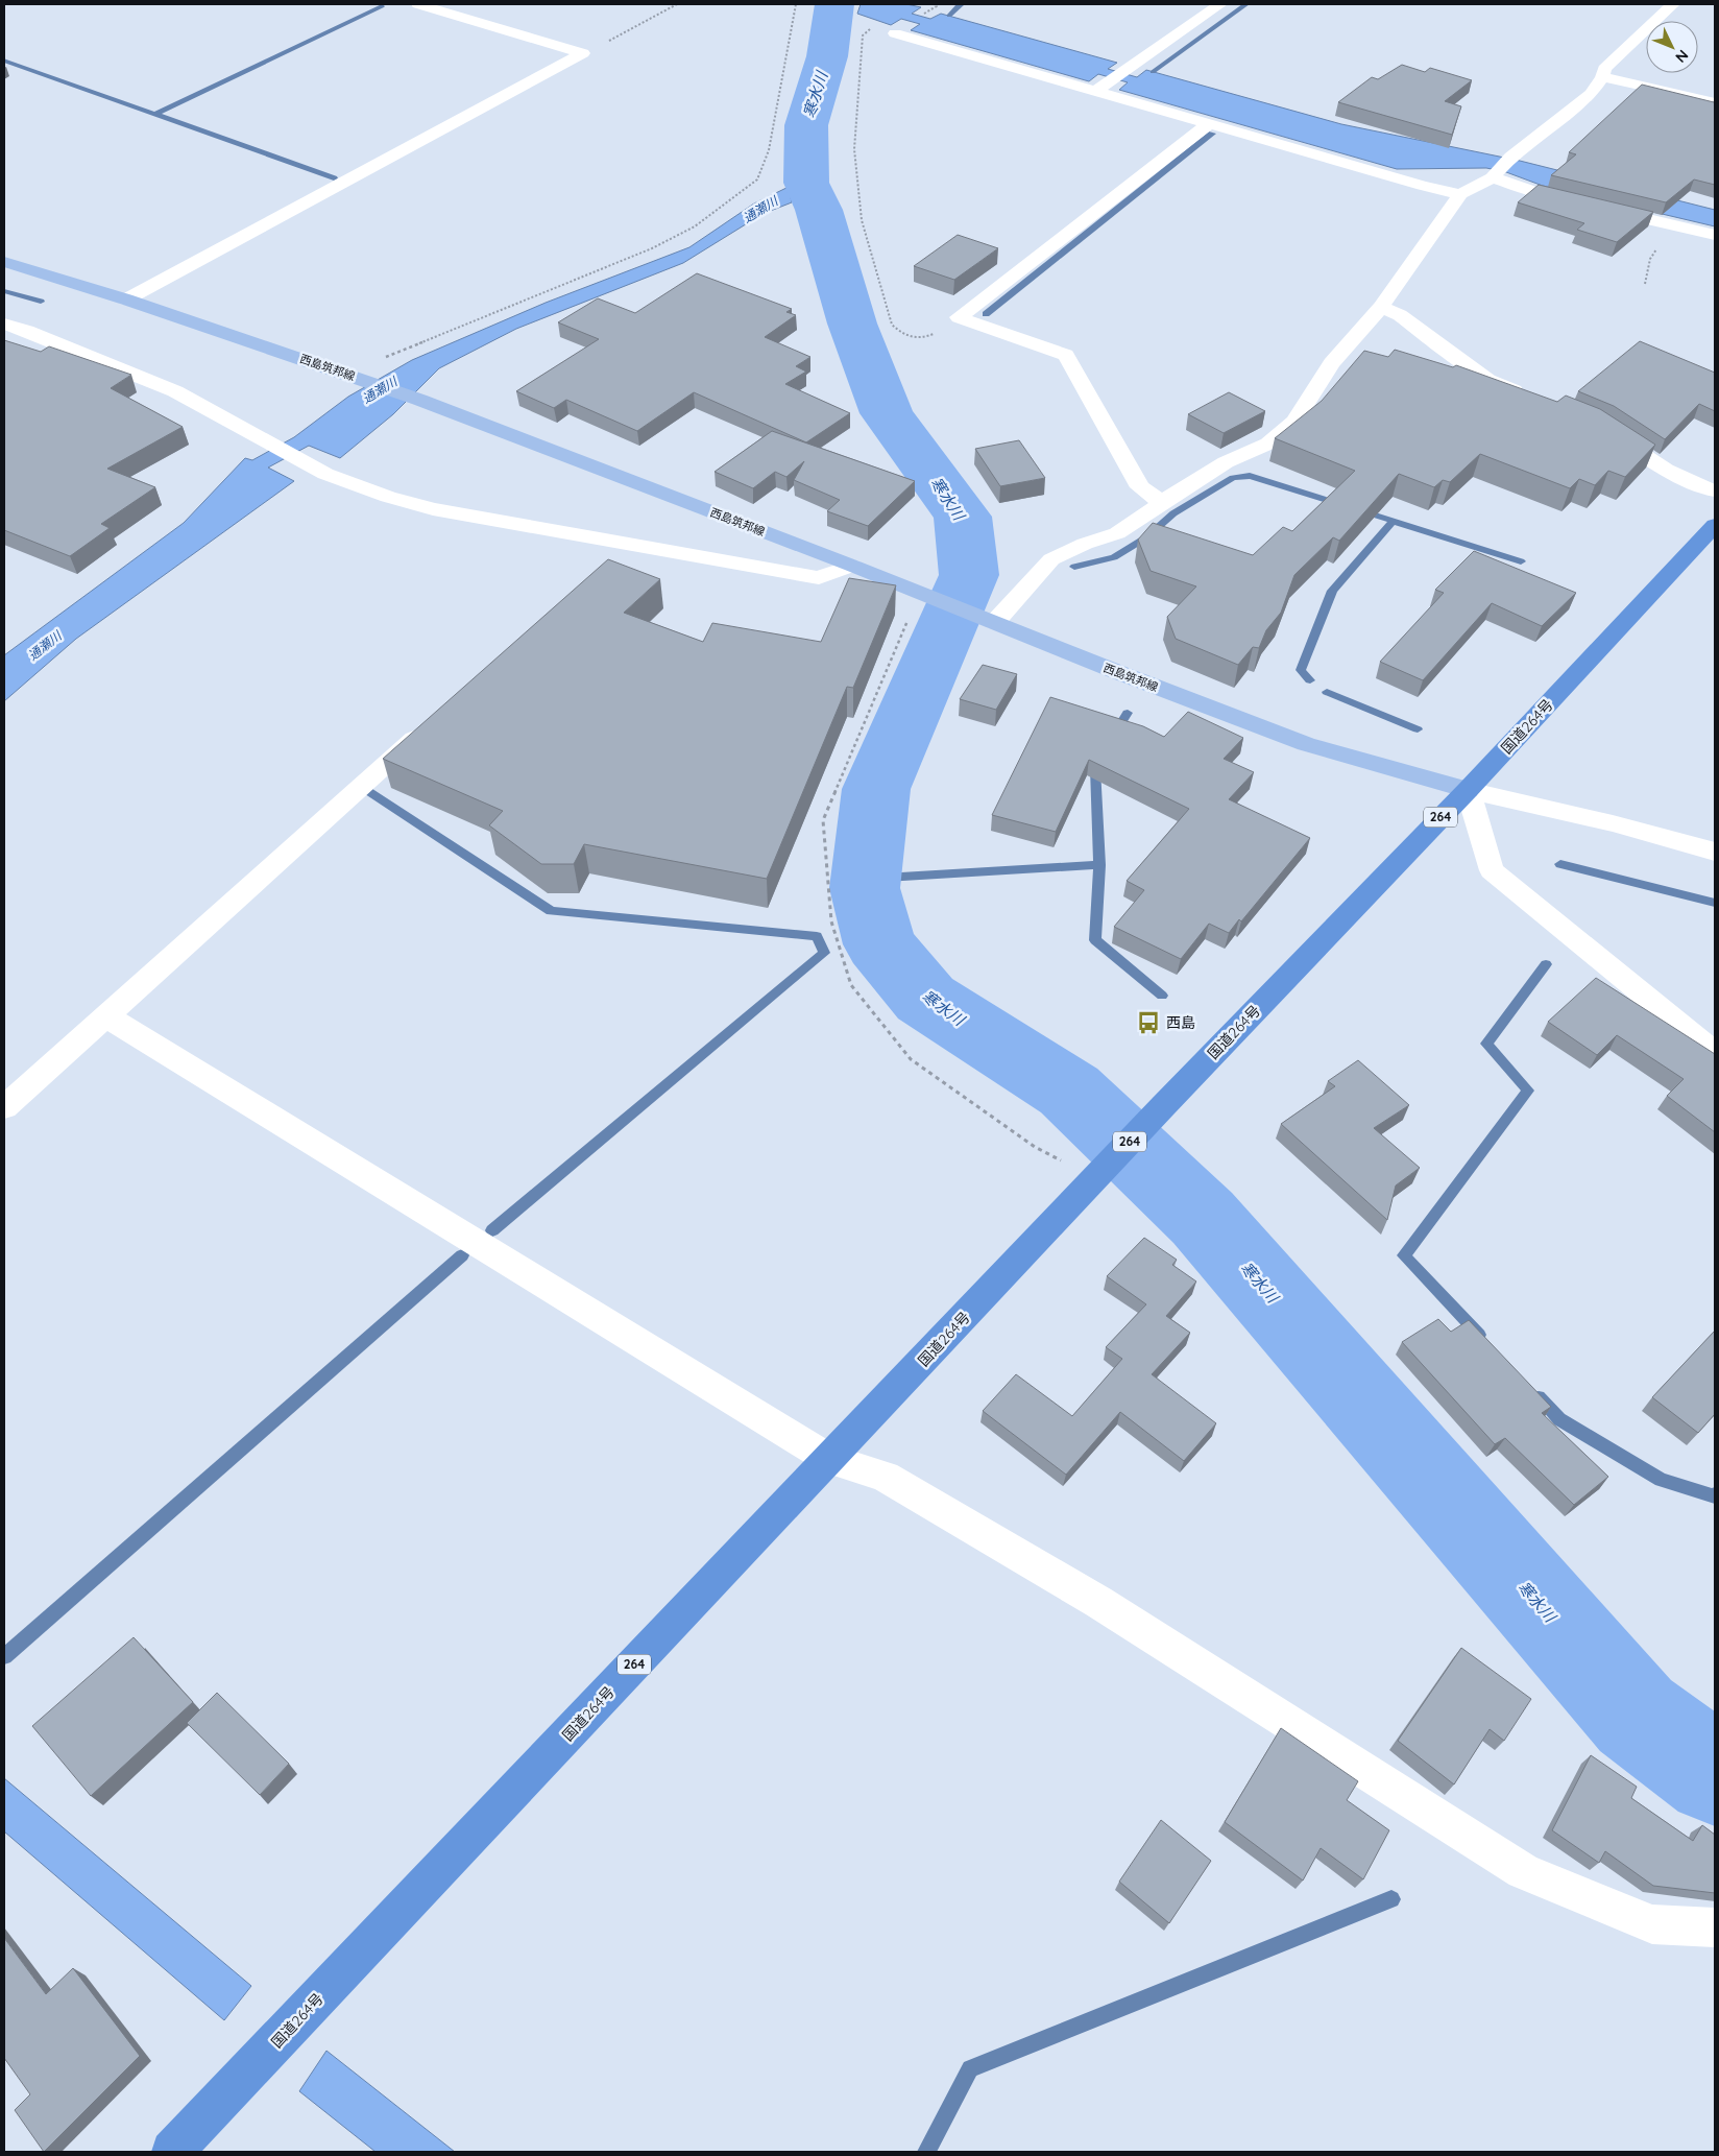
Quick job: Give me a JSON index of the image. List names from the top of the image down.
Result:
{
  "streets": {
    "highway": ["国道264号", "264"],
    "main road": ["西島筑邦線"]
  },
  "crossings": [
    ["西島筑邦線", "国道264号"]
  ],
  "water": ["寒水川", "通瀬川"],
  "places": {
    "bus stop": ["西島"]
  },
  "north": "bottom right"
}
